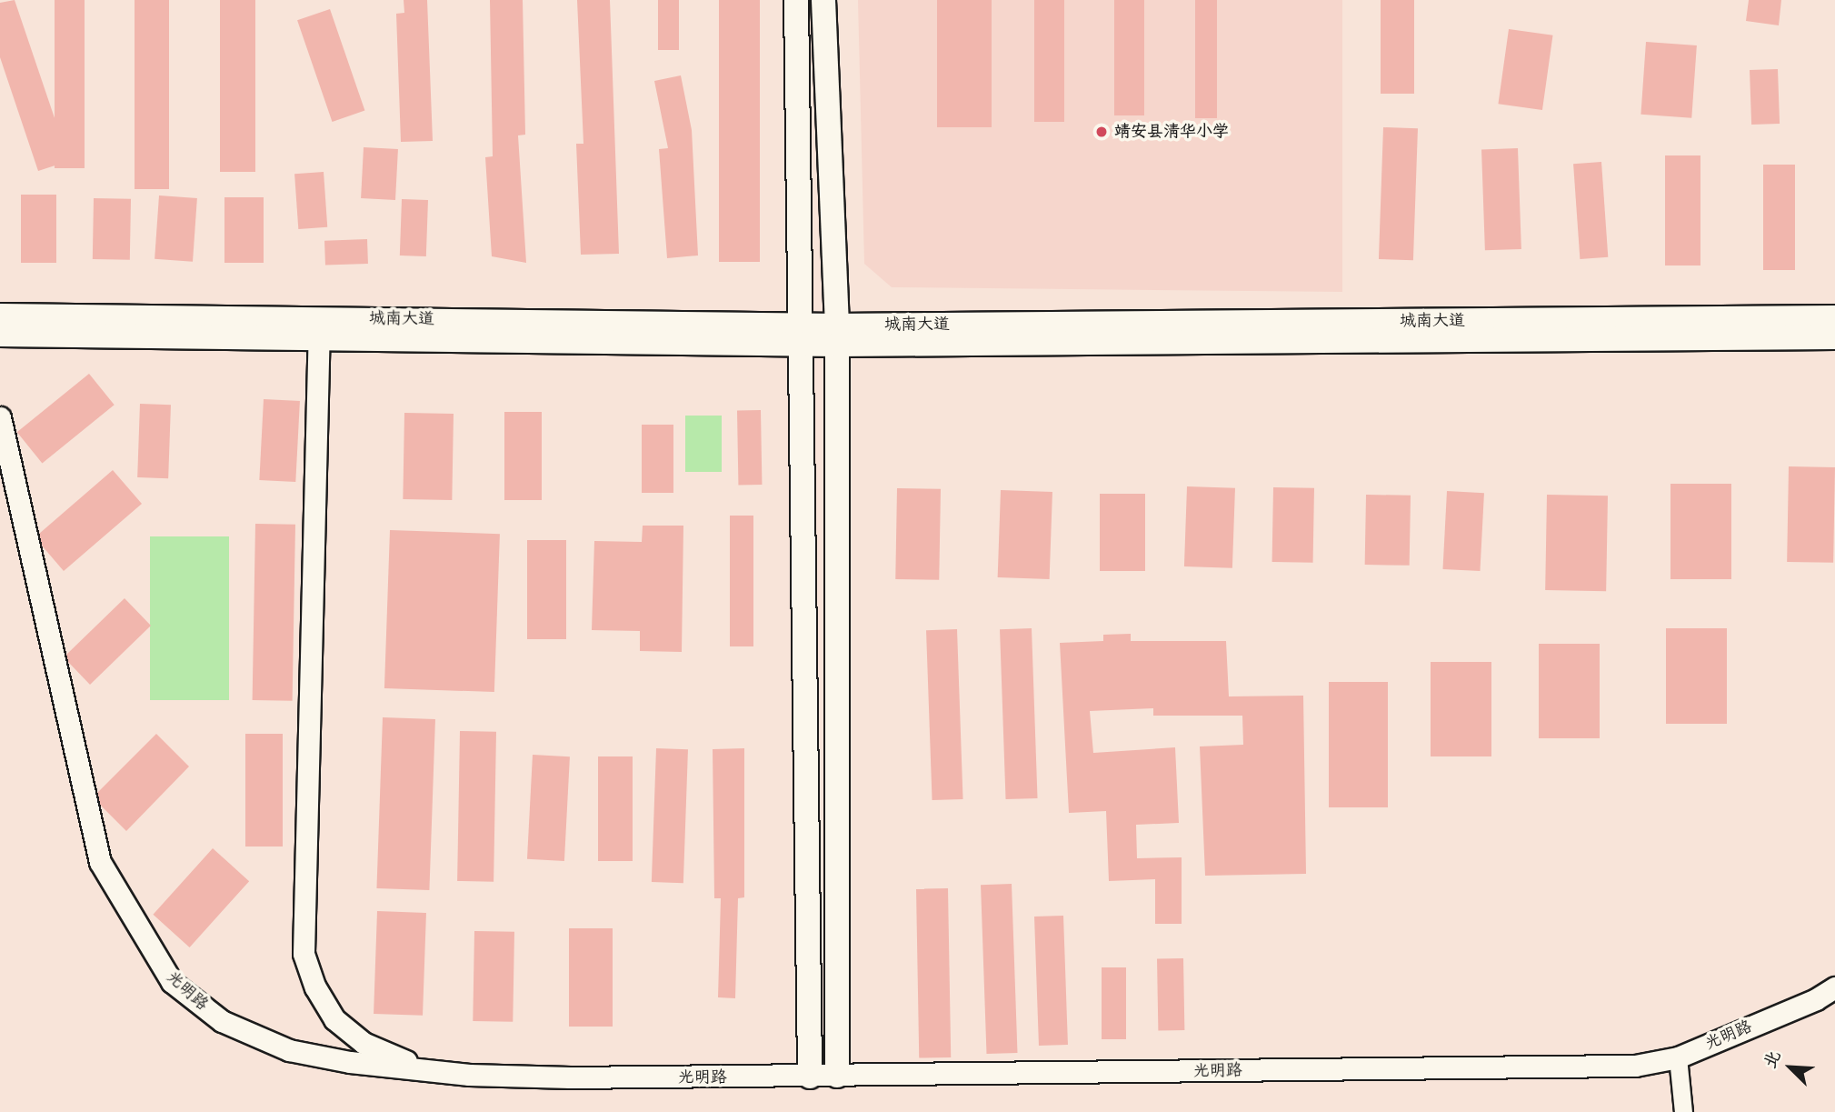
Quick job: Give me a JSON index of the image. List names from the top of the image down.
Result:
{
  "streets": {
    "main road": ["城南大道"],
    "street": ["光明路"]
  },
  "places": ["靖安县清华小学"],
  "north": "top left"
}
